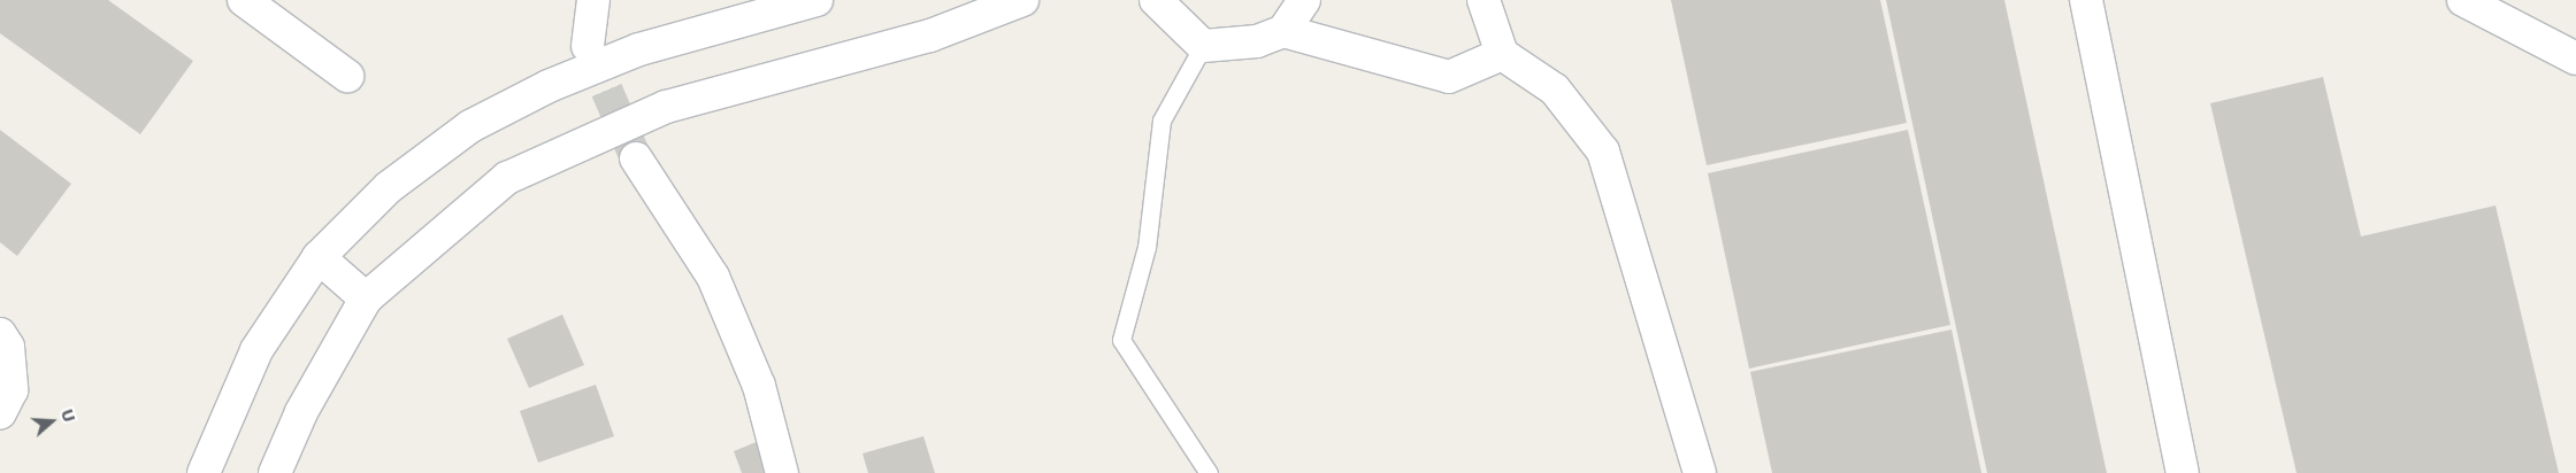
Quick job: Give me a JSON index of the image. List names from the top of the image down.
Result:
{
  "north": "right"
}
